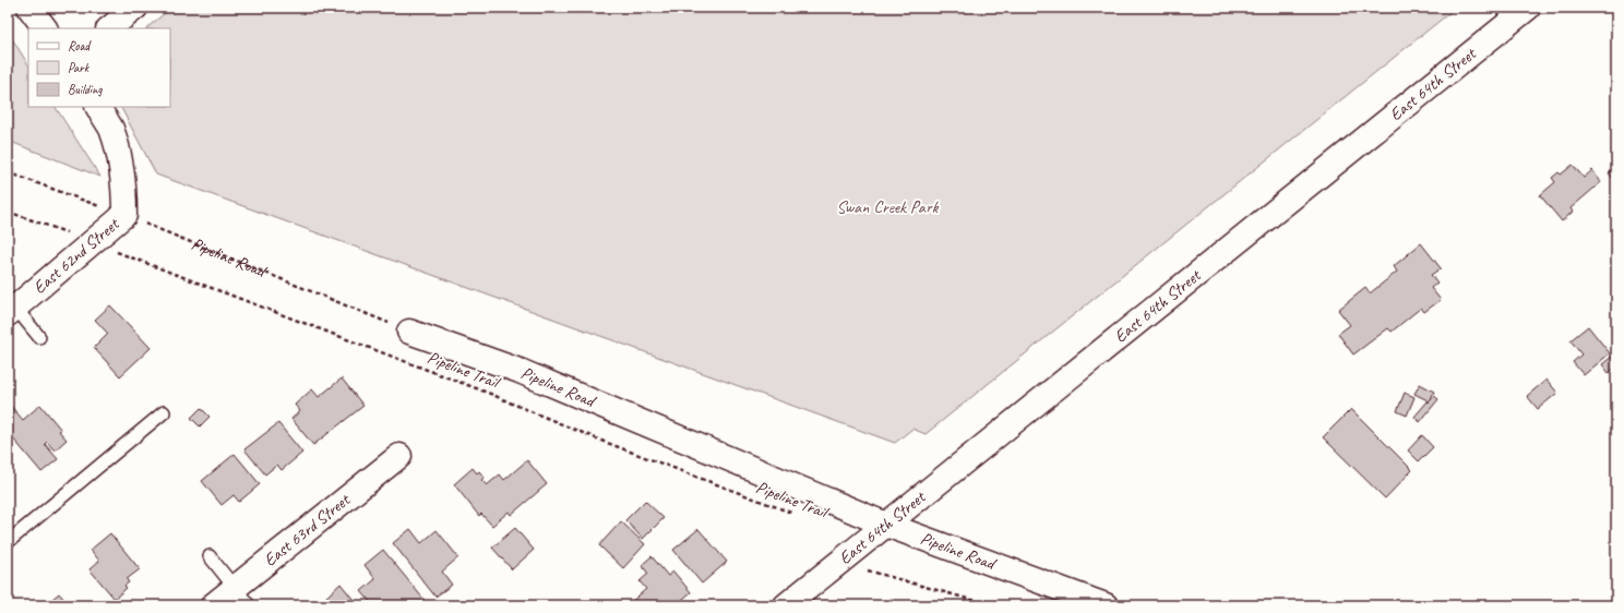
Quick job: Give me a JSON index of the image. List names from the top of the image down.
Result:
{
  "streets": {
    "street": [
      "East 64th Street",
      "East 62nd Street",
      "Pipeline Road",
      "East 63rd Street"
    ],
    "path": ["Pipeline Trail"]
  },
  "crossings": [
    ["East 64th Street", "Pipeline Road"],
    ["East 62nd Street", "Pipeline Road"],
    ["East 62nd Street", "Pipeline Trail"]
  ],
  "parks": ["Swan Creek Park"],
  "legend": ["Road", "Park", "Building"]
}
